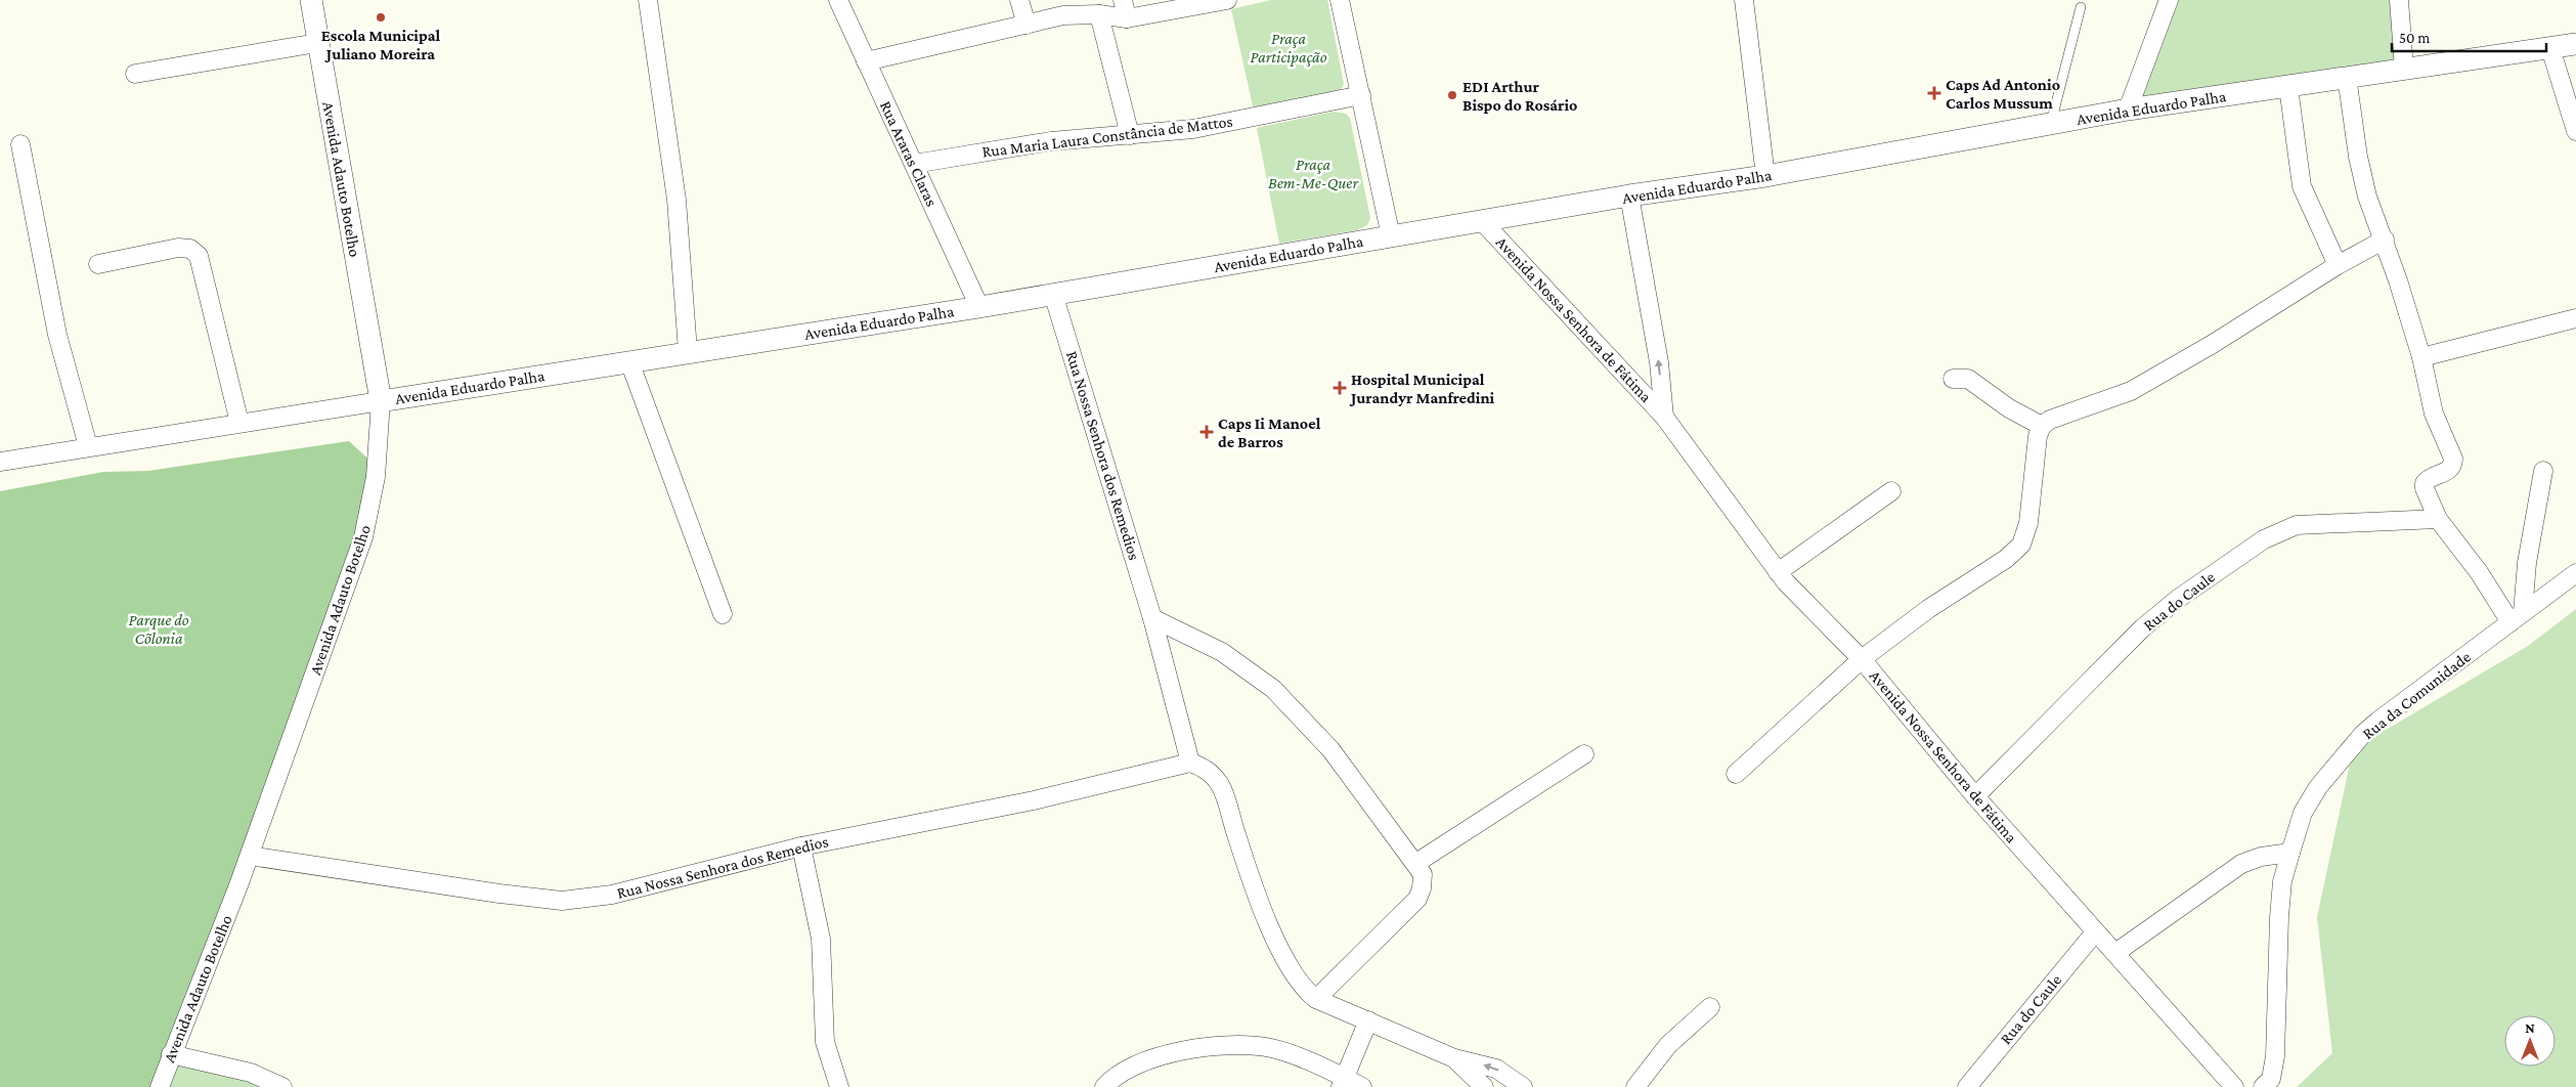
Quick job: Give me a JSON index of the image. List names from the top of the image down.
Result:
{
  "streets": {
    "street": [
      "Avenida Eduardo Palha",
      "Rua Maria Laura Constância de Mattos",
      "Rua Araras Claras",
      "Avenida Adauto Botelho",
      "Avenida Nossa Senhora de Fátima",
      "Rua Nossa Senhora dos Remedios",
      "Rua do Caule",
      "Rua da Comunidade"
    ]
  },
  "crossings": [
    ["Avenida Eduardo Palha", "Rua Araras Claras"],
    ["Avenida Eduardo Palha", "Avenida Adauto Botelho"],
    ["Avenida Eduardo Palha", "Avenida Nossa Senhora de Fátima"],
    ["Avenida Eduardo Palha", "Rua Nossa Senhora dos Remedios"],
    ["Rua Maria Laura Constância de Mattos", "Rua Araras Claras"],
    ["Avenida Adauto Botelho", "Rua Nossa Senhora dos Remedios"],
    ["Avenida Nossa Senhora de Fátima", "Rua do Caule"]
  ],
  "parks": ["Praça Participação", "Praça Bem-Me-Quer", "Parque do Cõlonia"],
  "places": {
    "other": ["Escola Municipal Juliano Moreira", "EDI Arthur Bispo do Rosário"],
    "health": ["Caps Ad Antonio Carlos Mussum", "Hospital Municipal Jurandyr Manfredini", "Caps Ii Manoel de Barros"]
  },
  "scale_bar": "50 m",
  "north": "top"
}
